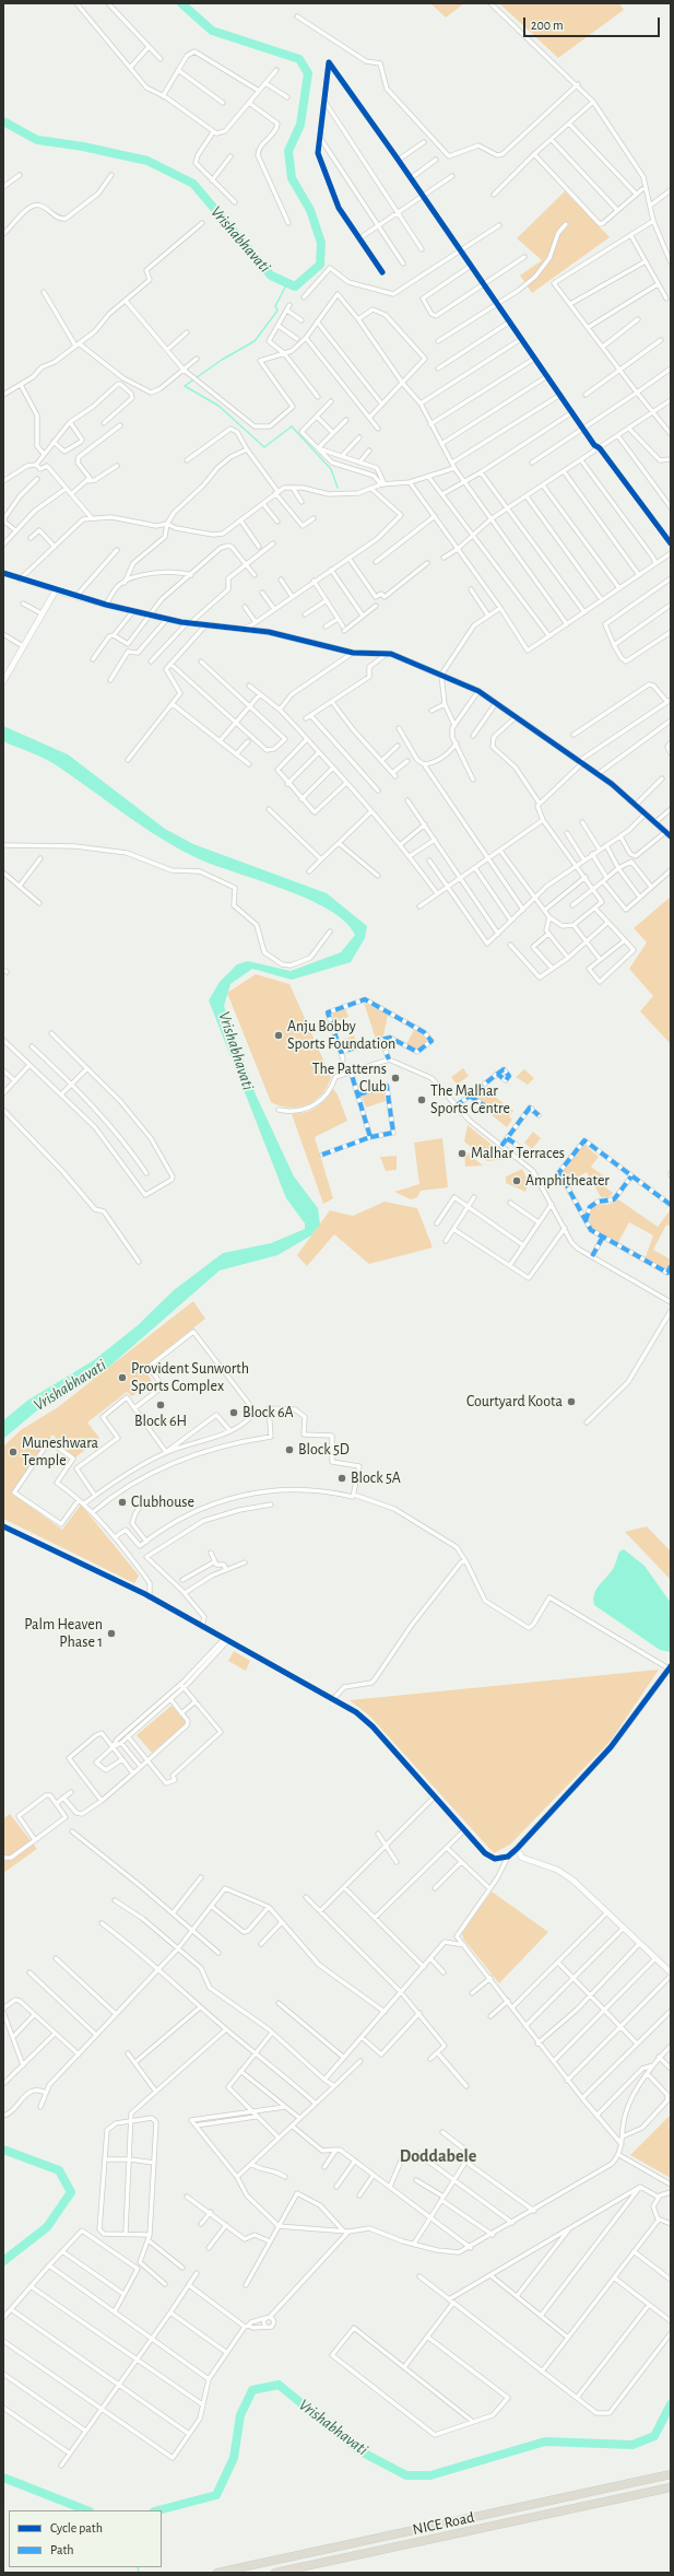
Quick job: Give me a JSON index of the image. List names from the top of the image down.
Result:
{
  "streets": {
    "highway": ["NICE Road"]
  },
  "districts": ["Doddabele"],
  "water": ["Vrishabhavati"],
  "places": [
    "Anju Bobby Sports Foundation",
    "The Patterns Club",
    "The Malhar Sports Centre",
    "Malhar Terraces",
    "Amphitheater",
    "Provident Sunworth Sports Complex",
    "Courtyard Koota",
    "Block 6H",
    "Block 6A",
    "Block 5D",
    "Muneshwara Temple",
    "Block 5A",
    "Clubhouse",
    "Palm Heaven Phase 1"
  ],
  "legend": ["Cycle path", "Path"],
  "scale_bar": "200 m"
}
